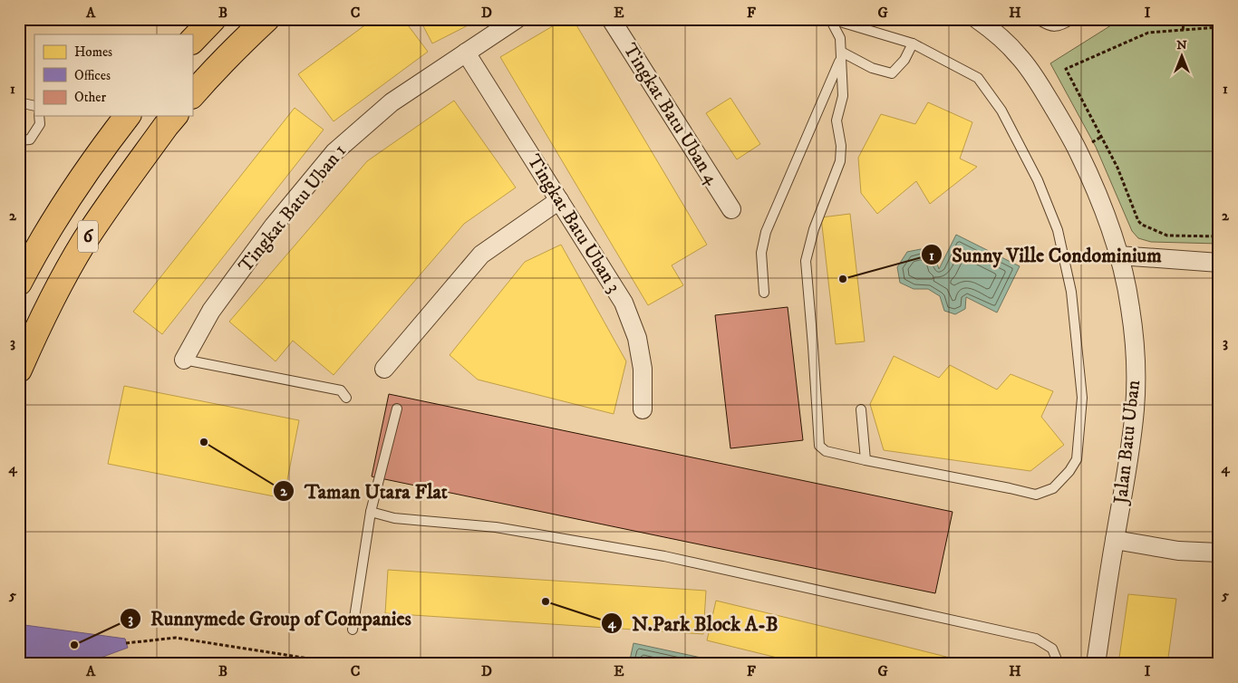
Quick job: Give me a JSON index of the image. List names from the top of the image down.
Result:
{
  "streets": {
    "highway": ["6"],
    "street": [
      "Tingkat Batu Uban 4",
      "Tingkat Batu Uban 1",
      "Tingkat Batu Uban 3",
      "Jalan Batu Uban"
    ]
  },
  "crossings": [
    ["Tingkat Batu Uban 1", "Tingkat Batu Uban 3"]
  ],
  "places": [
    "Sunny Ville Condominium",
    "Taman Utara Flat",
    "N.Park Block A-B",
    "Runnymede Group of Companies"
  ],
  "legend": ["Homes", "Offices", "Other"],
  "north": "top",
  "grid": {
    "columns": [
      "A",
      "B",
      "C",
      "D",
      "E",
      "F",
      "G",
      "H",
      "I"
    ],
    "rows": [
      "1",
      "2",
      "3",
      "4",
      "5"
    ]
  }
}
